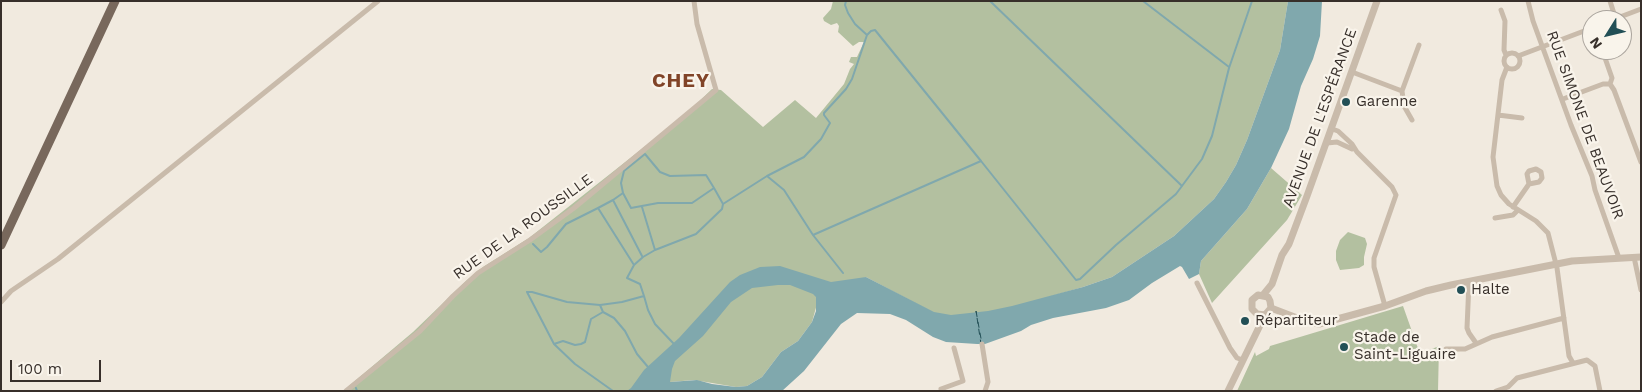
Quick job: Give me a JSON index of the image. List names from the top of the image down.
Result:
{
  "streets": {
    "street": ["AVENUE DE L'ESPÉRANCE", "RUE SIMONE DE BEAUVOIR", "RUE DE LA ROUSSILLE"]
  },
  "districts": ["CHEY"],
  "places": [
    "Garenne",
    "Halte",
    "Répartiteur",
    "Stade de Saint-Liguaire"
  ],
  "scale_bar": "100 m",
  "north": "bottom left"
}
